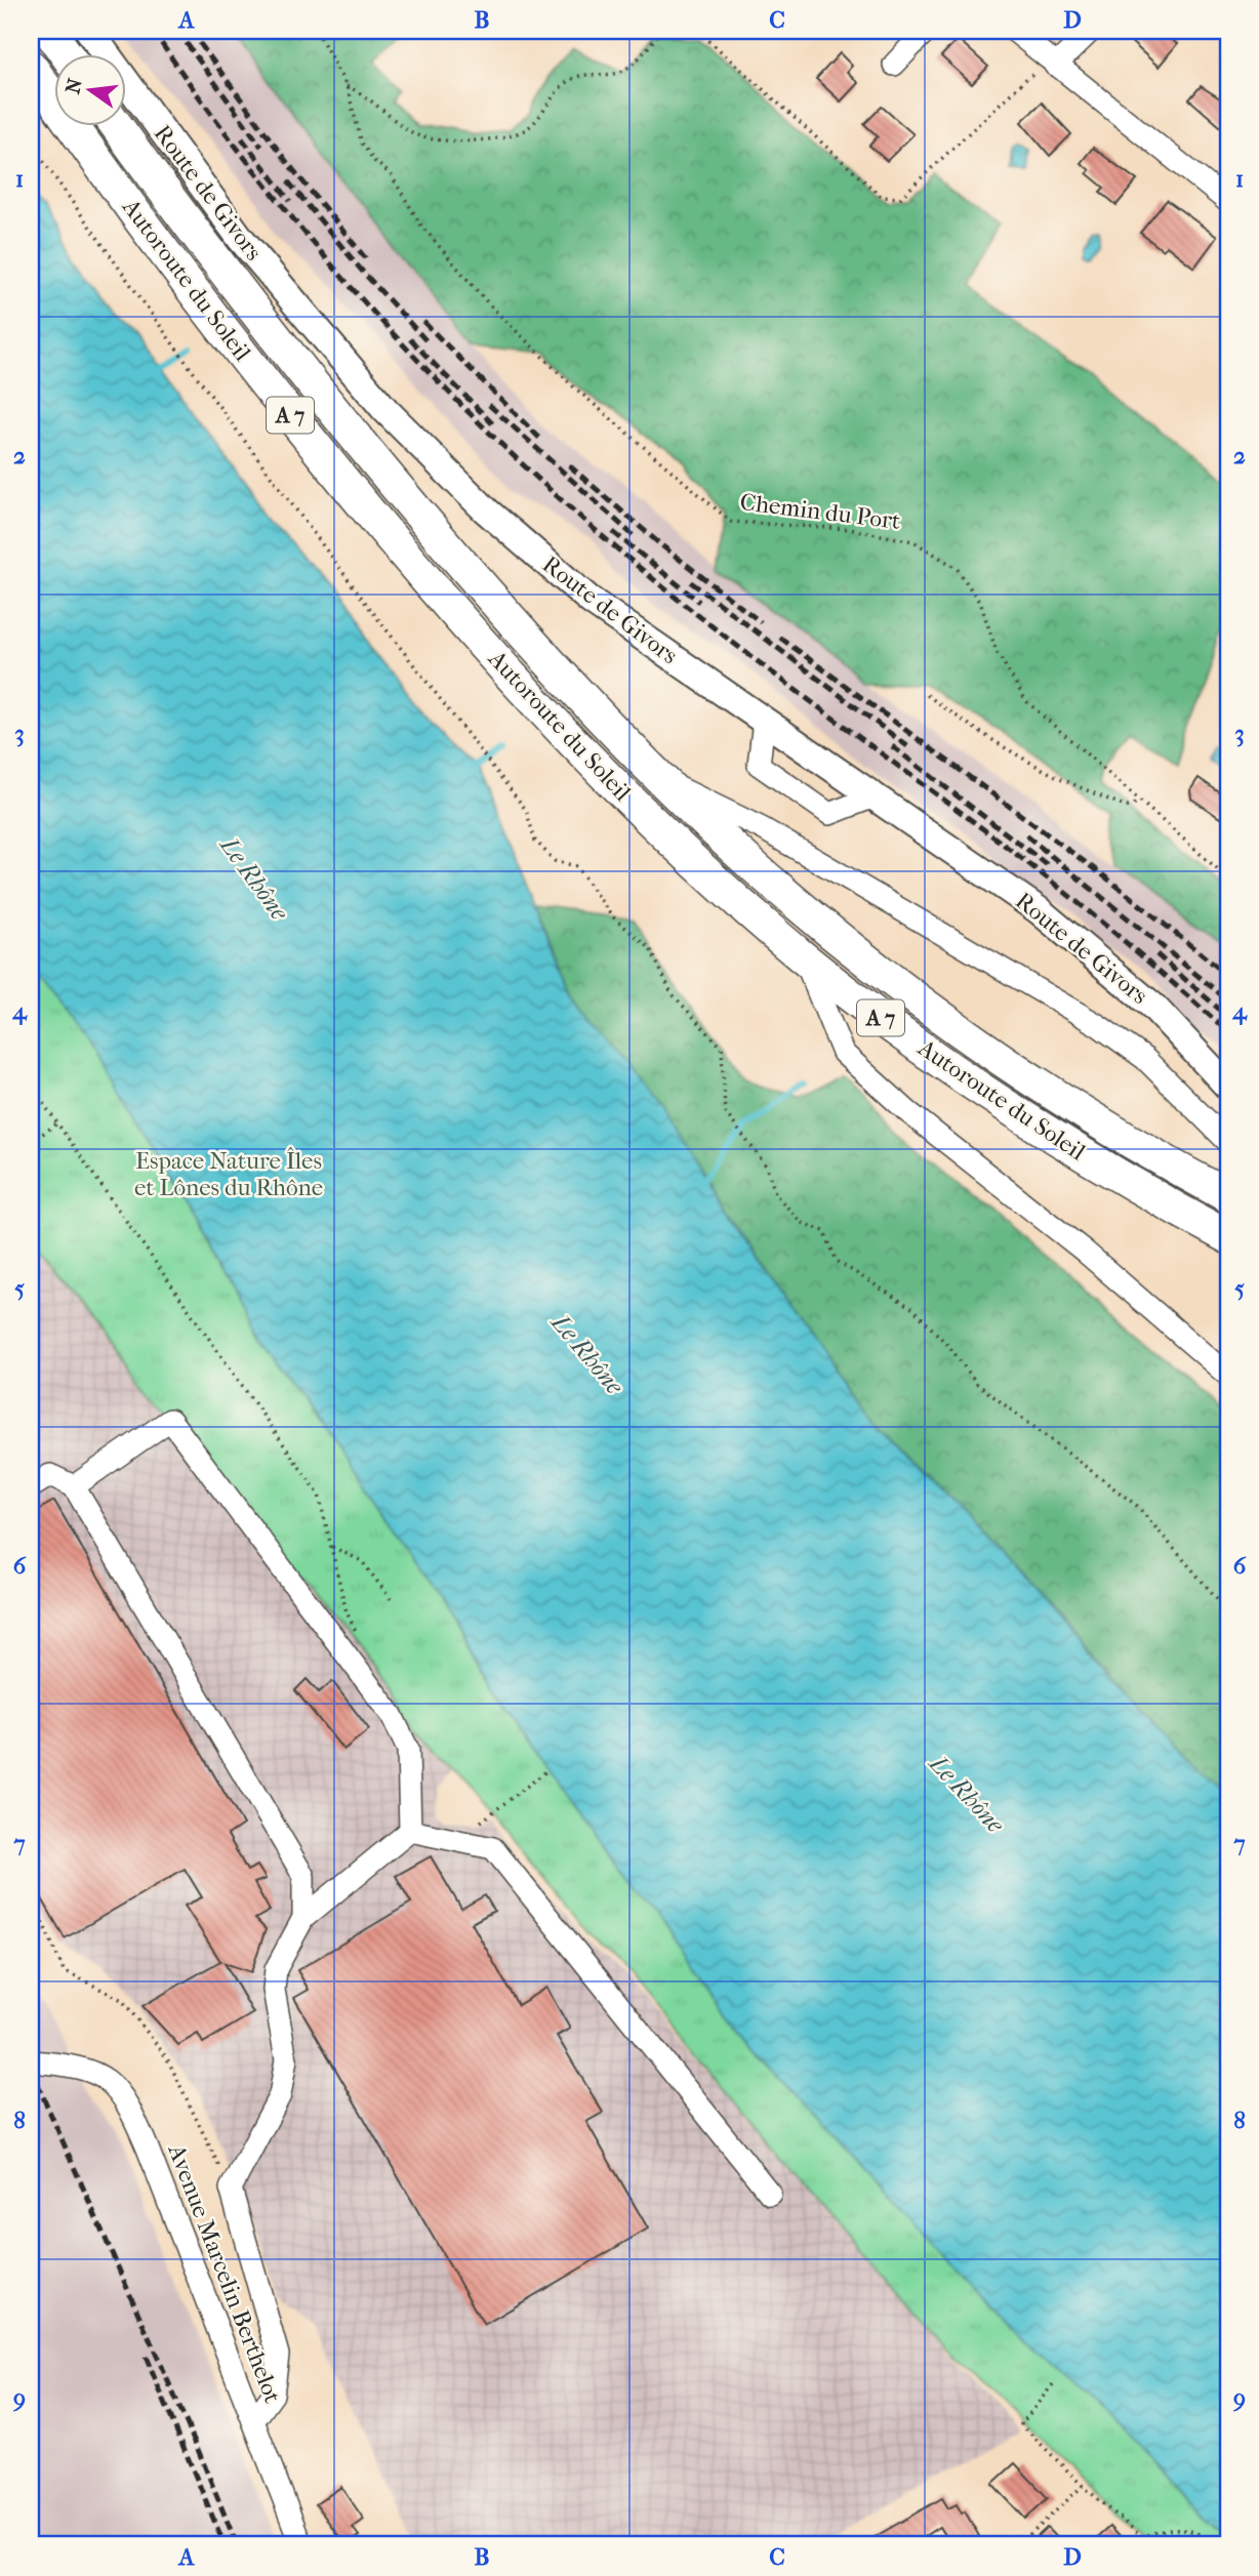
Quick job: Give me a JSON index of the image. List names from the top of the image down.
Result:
{
  "streets": {
    "highway": ["Autoroute du Soleil", "A 7"],
    "main road": ["Route de Givors"],
    "street": ["Avenue Marcelin Berthelot"],
    "path": ["Chemin du Port"]
  },
  "water": ["Le Rhône"],
  "parks": ["Espace Nature Îles et Lônes du Rhône"],
  "north": "left",
  "grid": {
    "columns": [
      "A",
      "B",
      "C",
      "D"
    ],
    "rows": [
      "1",
      "2",
      "3",
      "4",
      "5",
      "6",
      "7",
      "8",
      "9"
    ]
  }
}
